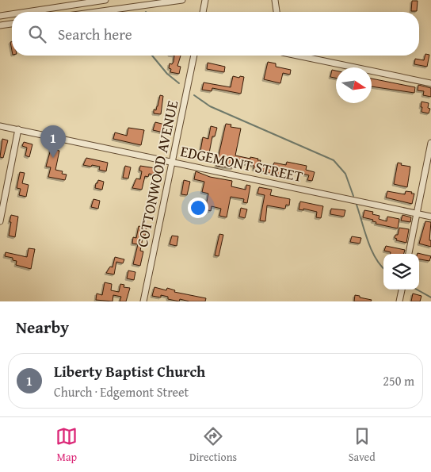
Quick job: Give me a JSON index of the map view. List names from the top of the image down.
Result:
{
  "streets": {
    "street": ["EDGEMONT STREET", "COTTONWOOD AVENUE"]
  },
  "crossings": [
    ["EDGEMONT STREET", "COTTONWOOD AVENUE"]
  ],
  "north": "right",
  "page": {
    "search": "Search here",
    "pins": "1",
    "heading": "Nearby",
    "list": [
      {
        "mark": "1",
        "name": "Liberty Baptist Church",
        "note": "Church · Edgemont Street",
        "value": "250 m"
      }
    ],
    "nav": ["Map", "Directions", "Saved"]
  }
}
